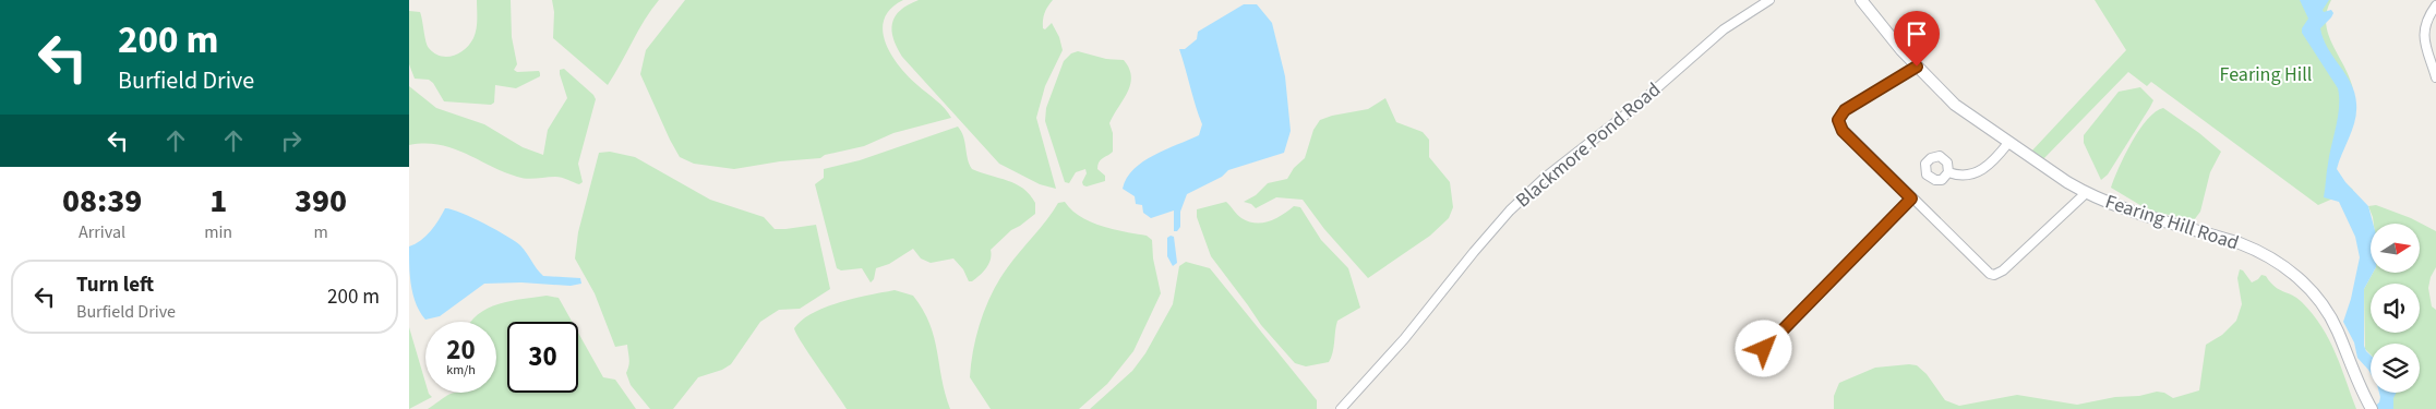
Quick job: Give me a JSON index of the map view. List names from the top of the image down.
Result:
{
  "streets": {
    "main road": ["Fearing Hill Road"],
    "street": ["Blackmore Pond Road"]
  },
  "parks": ["Fearing Hill"],
  "north": "right",
  "page": {
    "turn": ["200 m", "Burfield Drive"],
    "eta": [
      "08:39",
      "Arrival",
      "1",
      "min",
      "390",
      "m"
    ],
    "list": [
      {
        "name": "Turn left",
        "note": "Burfield Drive",
        "value": "200 m"
      }
    ],
    "speed": "20 km/h",
    "limit": "30"
  }
}
